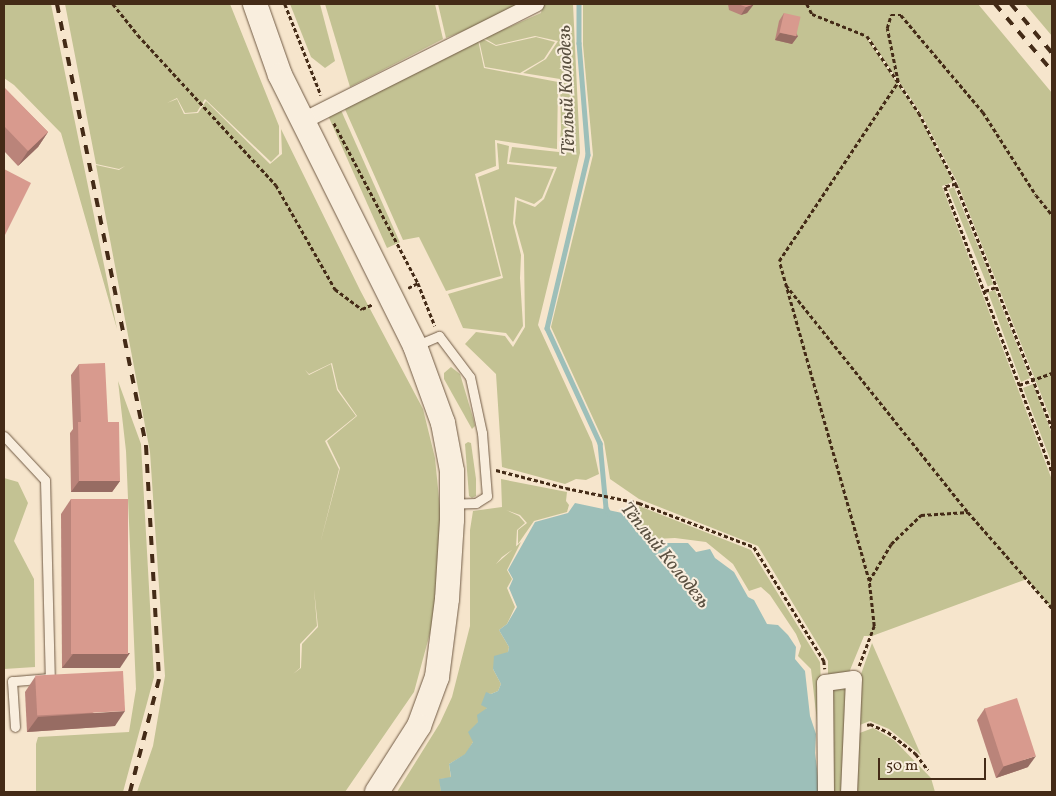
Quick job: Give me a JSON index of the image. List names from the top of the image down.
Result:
{
  "water": ["Тёплый Колодезь"],
  "scale_bar": "50 m"
}
